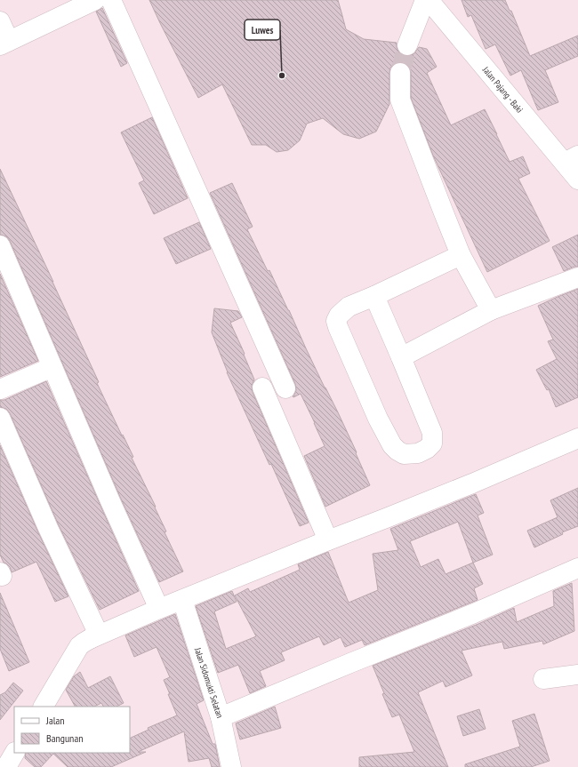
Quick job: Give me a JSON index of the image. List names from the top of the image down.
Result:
{
  "streets": {
    "street": ["Jalan Pajang - Baki", "Jalan Sidomukti Selatan"]
  },
  "places": ["Luwes"],
  "legend": ["Jalan", "Bangunan"]
}
